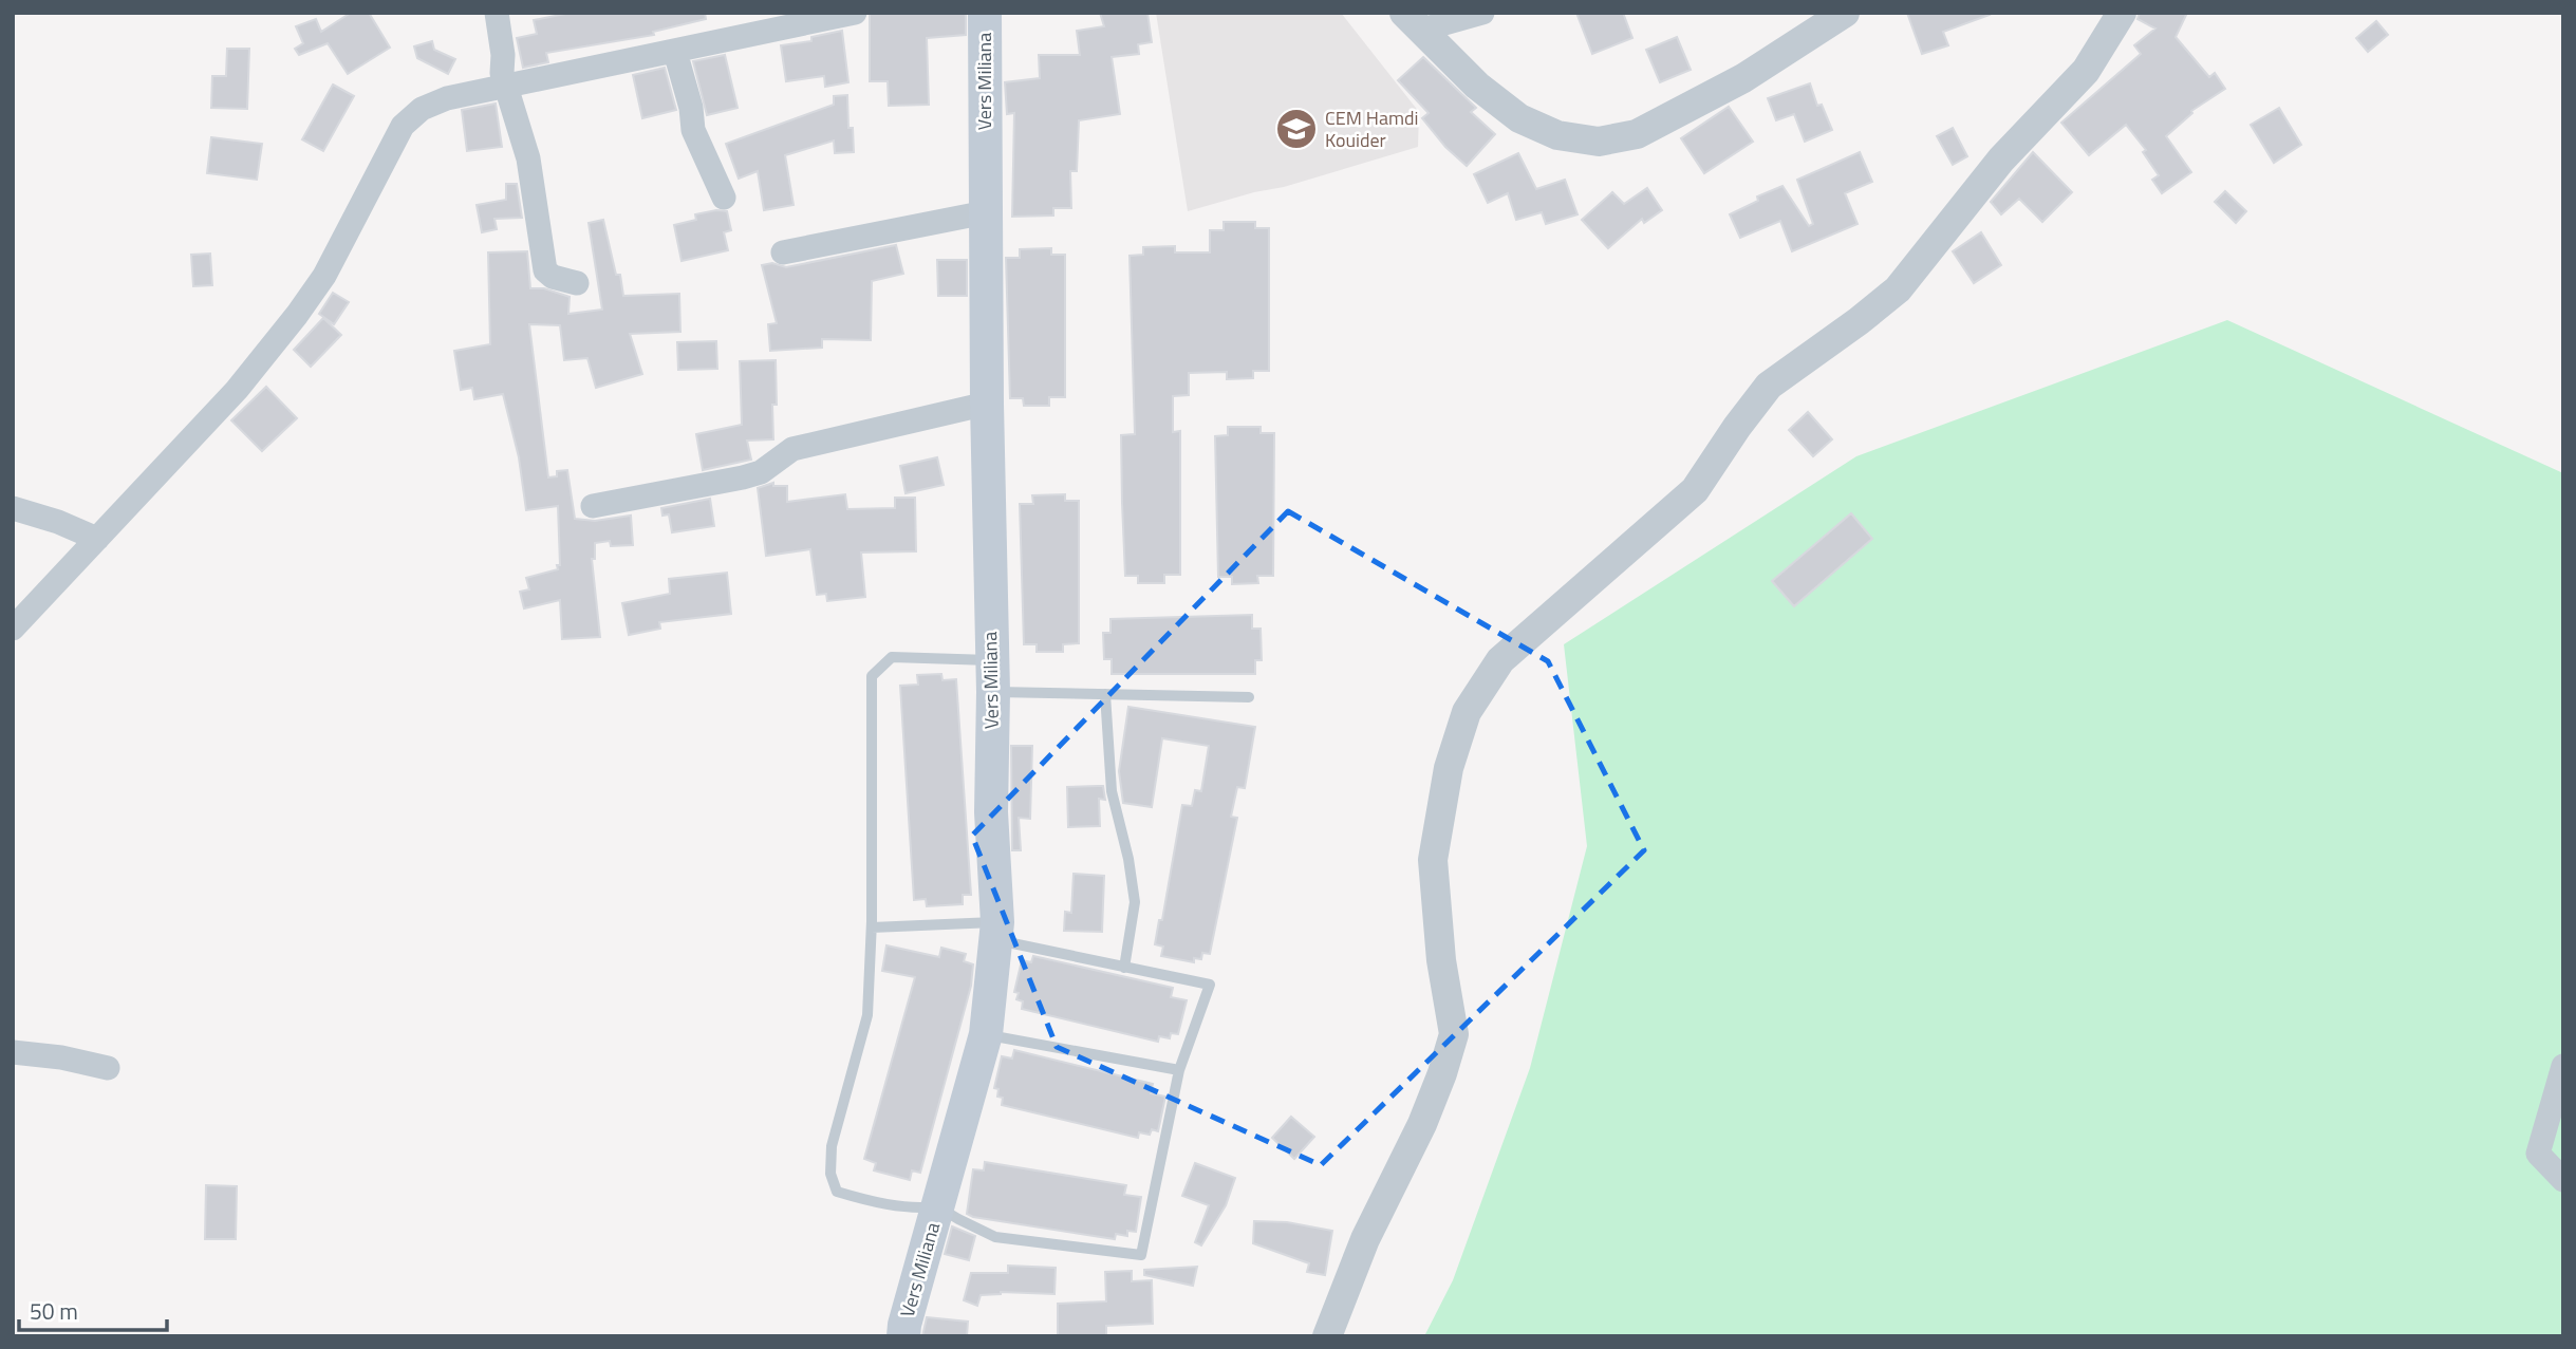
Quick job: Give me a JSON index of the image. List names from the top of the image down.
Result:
{
  "streets": {
    "main road": ["Vers Miliana"]
  },
  "places": {
    "school or university": ["CEM Hamdi Kouider"]
  },
  "scale_bar": "50 m"
}
